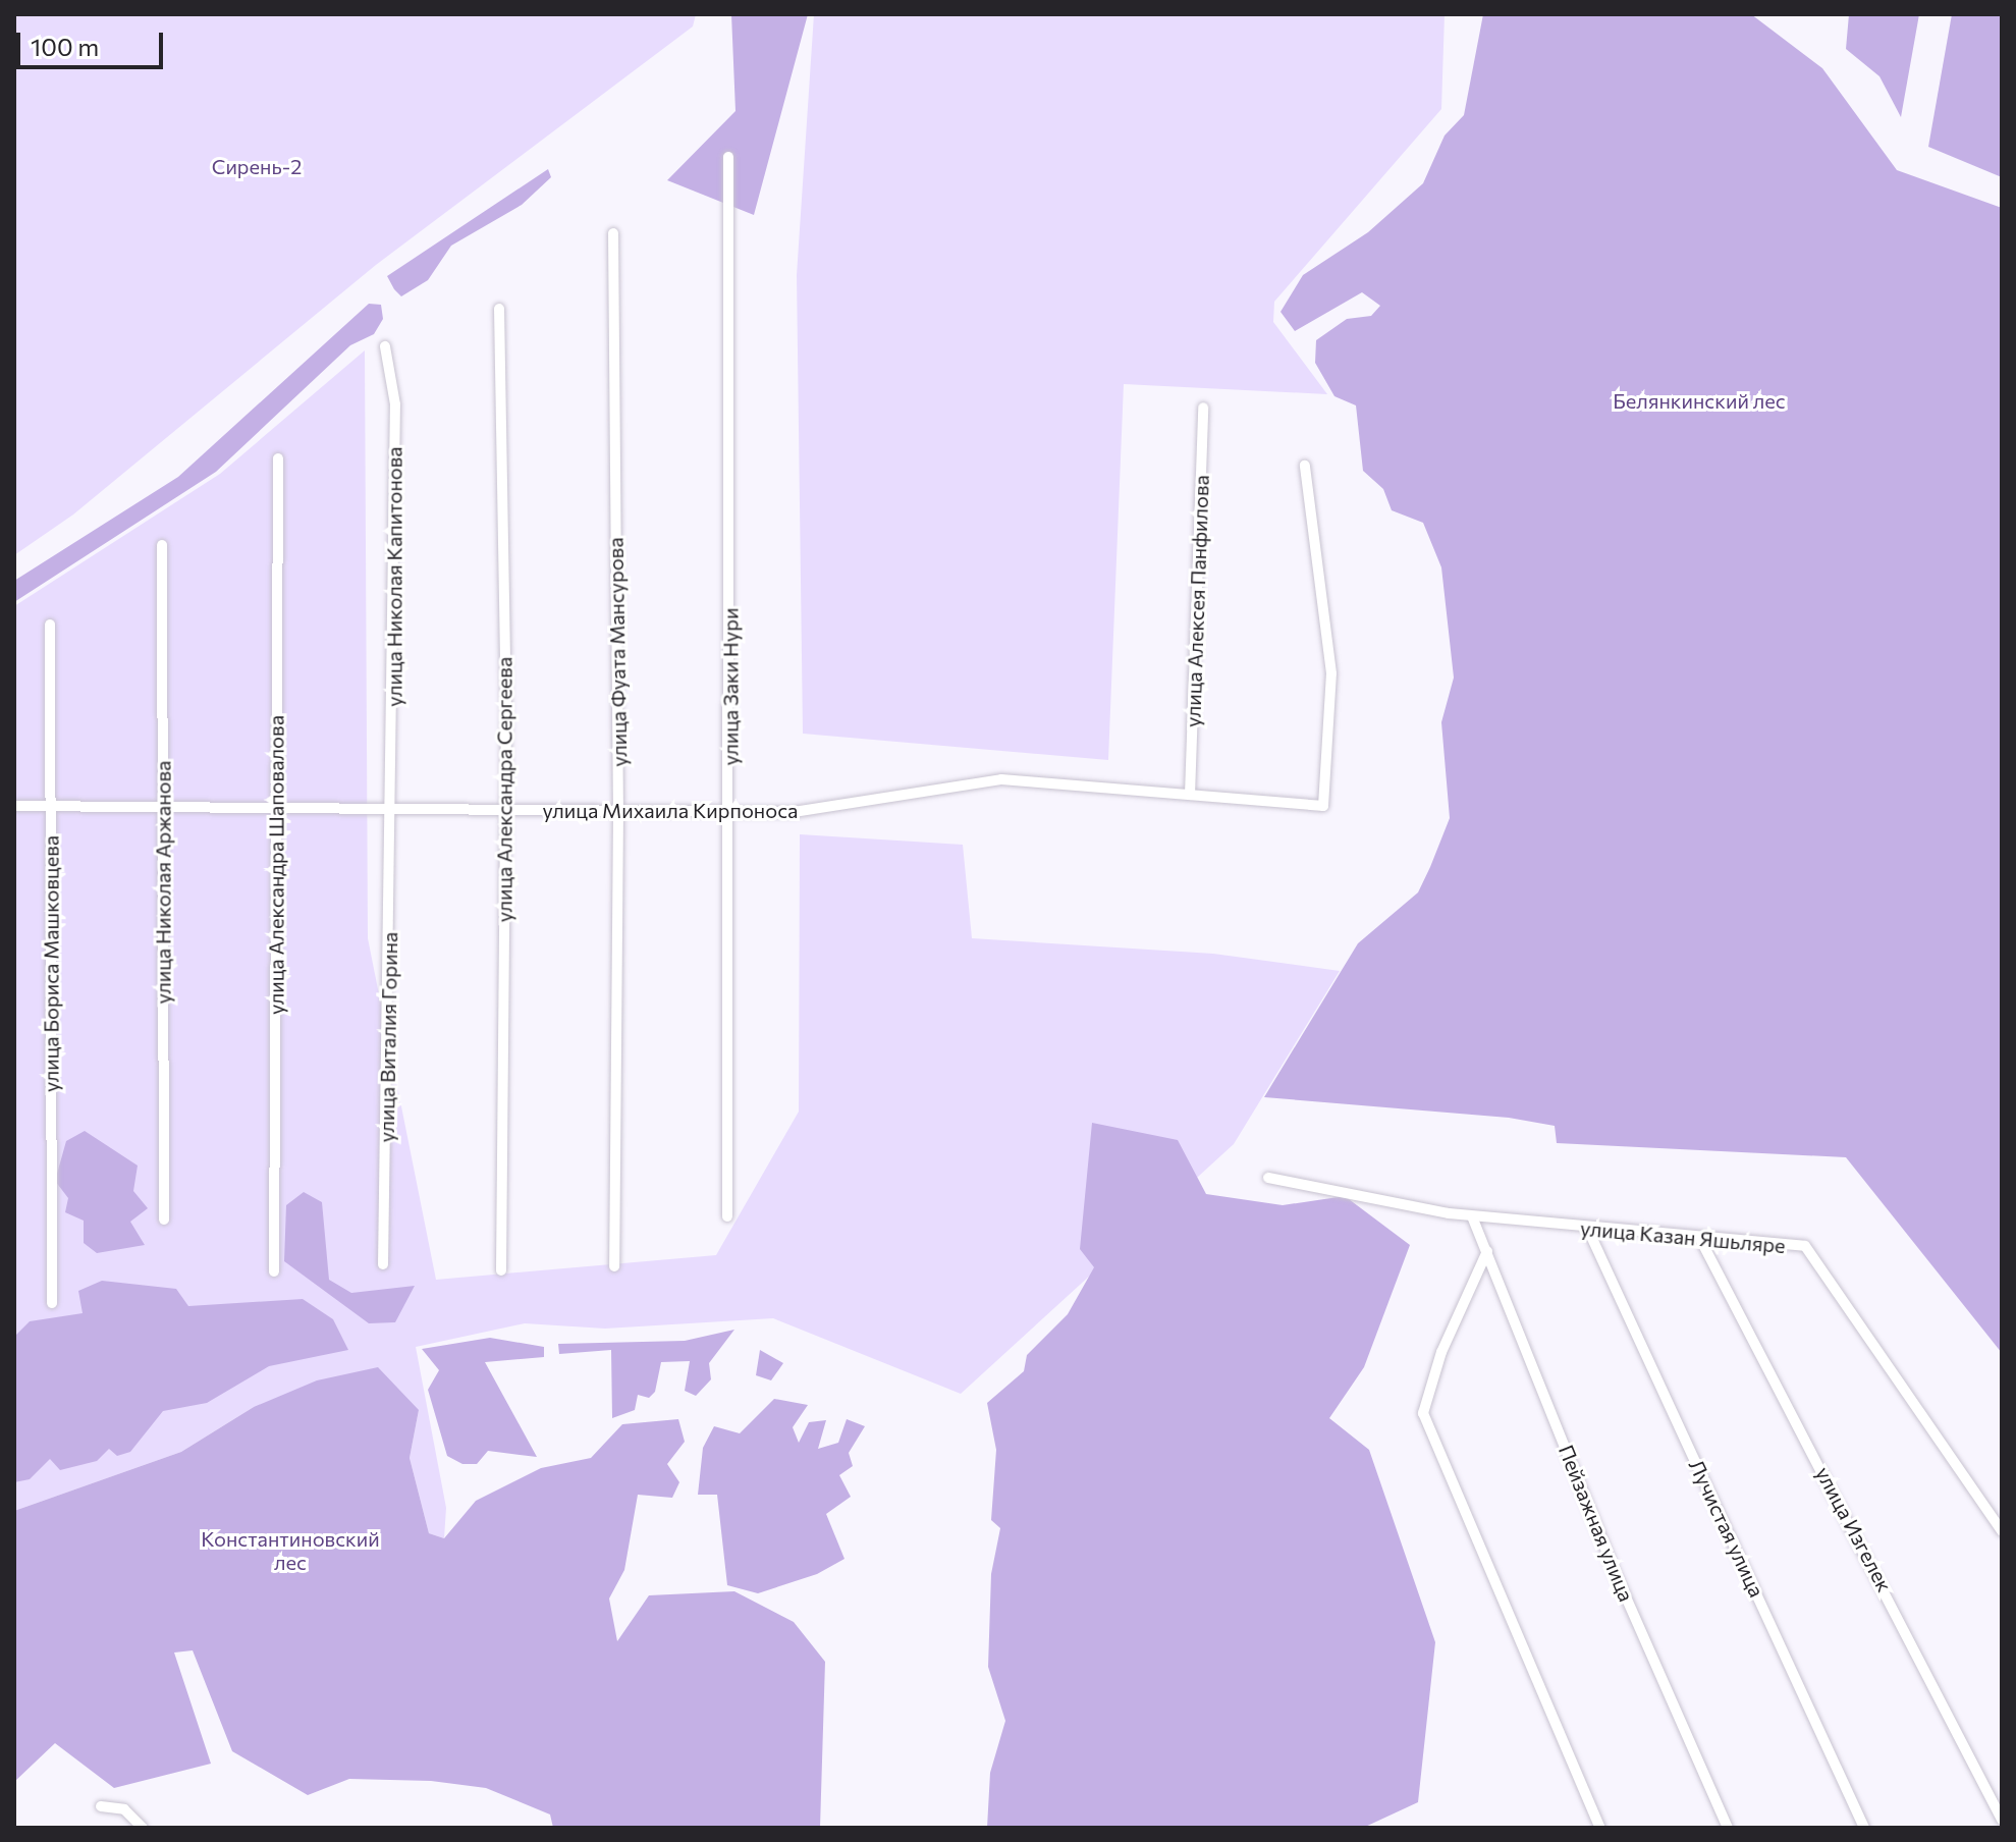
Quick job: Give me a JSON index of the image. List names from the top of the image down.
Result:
{
  "streets": {
    "street": [
      "улица Николая Капитонова",
      "улица Алексея Панфилова",
      "улица Фуата Мансурова",
      "улица Заки Нури",
      "улица Александра Сергеева",
      "улица Михаила Кирпоноса",
      "улица Александра Шаповалова",
      "улица Николая Аржанова",
      "улица Бориса Машковцева",
      "улица Виталия Горина",
      "улица Казан Яшьляре",
      "Пейзажная улица",
      "Лучистая улица",
      "улица Изгелек"
    ]
  },
  "crossings": [
    ["улица Николая Капитонова", "улица Михаила Кирпоноса"],
    ["улица Николая Капитонова", "улица Виталия Горина"],
    ["улица Алексея Панфилова", "улица Михаила Кирпоноса"],
    ["улица Фуата Мансурова", "улица Михаила Кирпоноса"],
    ["улица Заки Нури", "улица Михаила Кирпоноса"],
    ["улица Александра Сергеева", "улица Михаила Кирпоноса"],
    ["улица Михаила Кирпоноса", "улица Александра Шаповалова"],
    ["улица Михаила Кирпоноса", "улица Николая Аржанова"],
    ["улица Михаила Кирпоноса", "улица Бориса Машковцева"],
    ["улица Михаила Кирпоноса", "улица Виталия Горина"],
    ["улица Казан Яшьляре", "Пейзажная улица"],
    ["улица Казан Яшьляре", "Лучистая улица"],
    ["улица Казан Яшьляре", "улица Изгелек"]
  ],
  "parks": ["Сирень-2", "Белянкинский лес", "Константиновский лес"],
  "scale_bar": "100 m"
}
